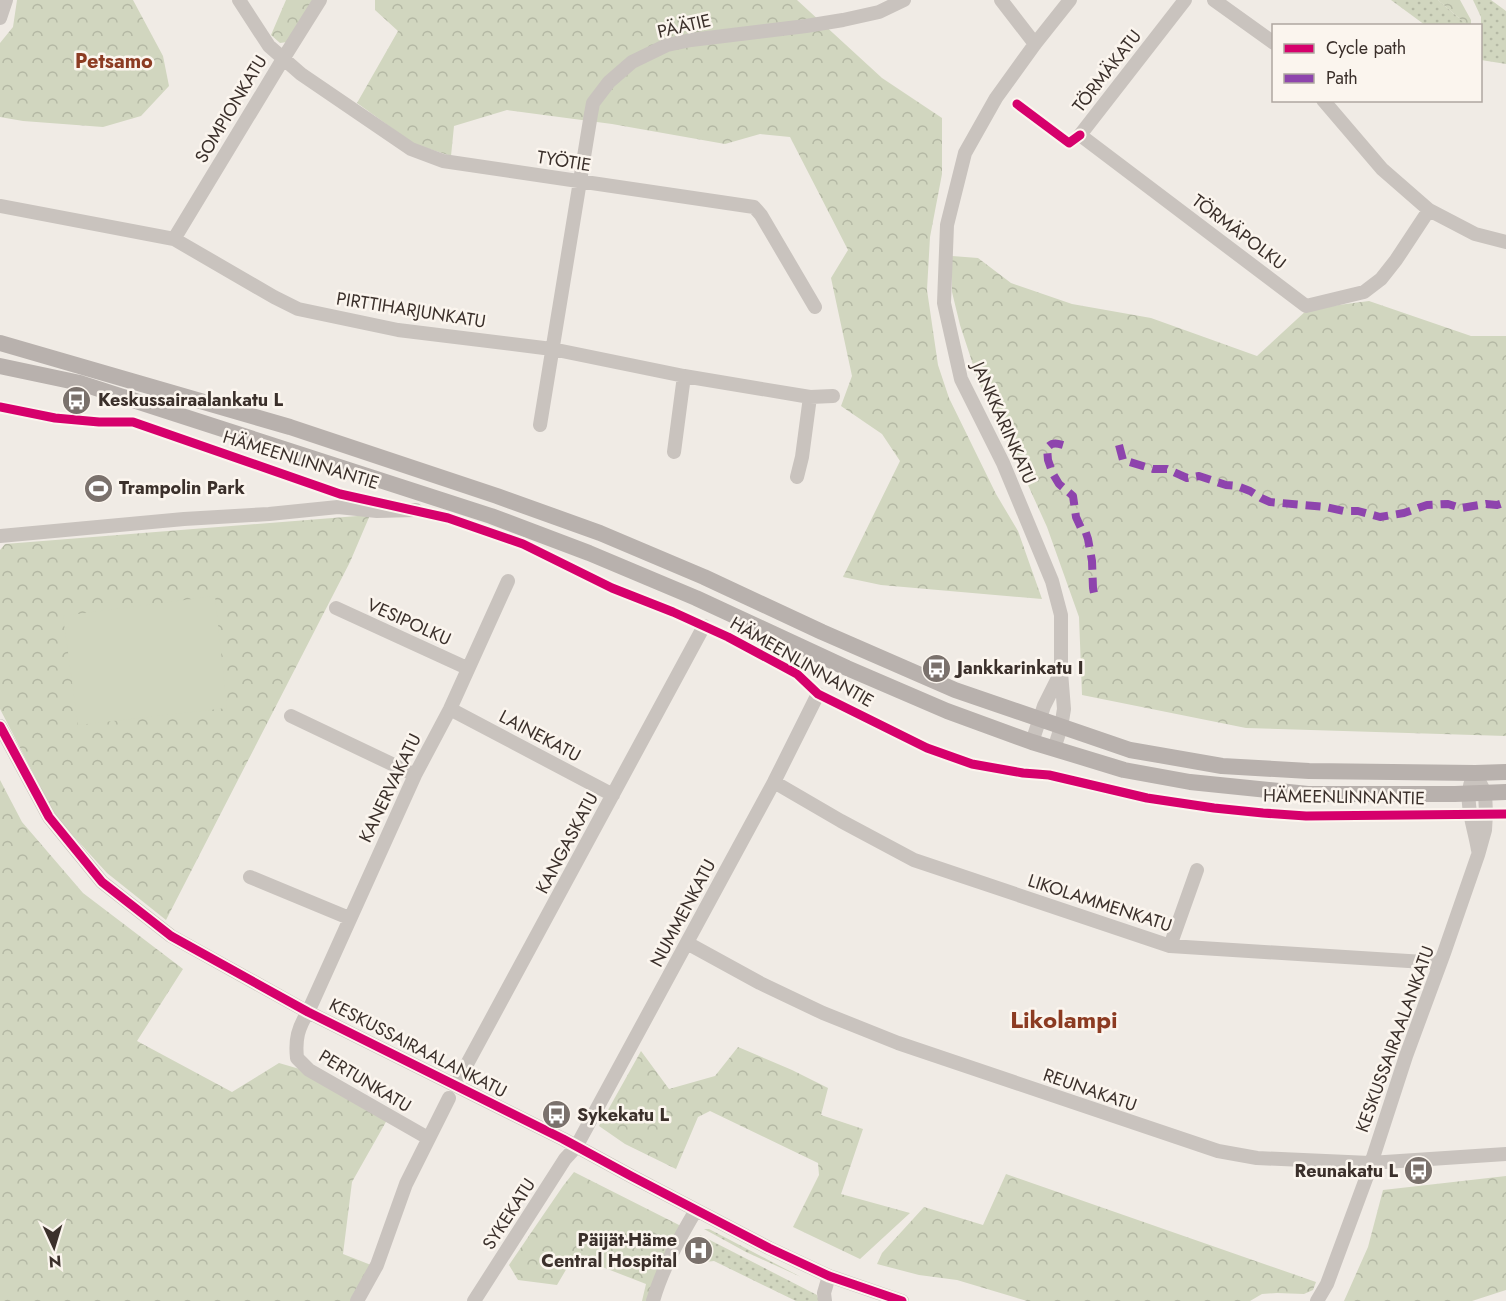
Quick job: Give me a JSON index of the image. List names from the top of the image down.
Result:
{
  "streets": {
    "main road": ["HÄMEENLINNANTIE"],
    "street": [
      "PÄÄTIE",
      "TÖRMÄKATU",
      "SOMPIONKATU",
      "TYÖTIE",
      "TÖRMÄPOLKU",
      "PIRTTIHARJUNKATU",
      "JANKKARINKATU",
      "VESIPOLKU",
      "LAINEKATU",
      "KANERVAKATU",
      "KANGASKATU",
      "LIKOLAMMENKATU",
      "NUMMENKATU",
      "KESKUSSAIRAALANKATU",
      "PERTUNKATU",
      "REUNAKATU",
      "SYKEKATU"
    ]
  },
  "crossings": [
    ["PÄÄTIE", "TYÖTIE"],
    ["PÄÄTIE", "PIRTTIHARJUNKATU"],
    ["TÖRMÄKATU", "TÖRMÄPOLKU"],
    ["SOMPIONKATU", "TYÖTIE"],
    ["SOMPIONKATU", "PIRTTIHARJUNKATU"],
    ["JANKKARINKATU", "HÄMEENLINNANTIE"],
    ["HÄMEENLINNANTIE", "KESKUSSAIRAALANKATU"],
    ["VESIPOLKU", "KANERVAKATU"],
    ["LAINEKATU", "KANERVAKATU"],
    ["LAINEKATU", "KANGASKATU"],
    ["KANERVAKATU", "KESKUSSAIRAALANKATU"],
    ["KANERVAKATU", "PERTUNKATU"],
    ["LIKOLAMMENKATU", "NUMMENKATU"],
    ["LIKOLAMMENKATU", "KESKUSSAIRAALANKATU"],
    ["NUMMENKATU", "KESKUSSAIRAALANKATU"],
    ["NUMMENKATU", "REUNAKATU"],
    ["NUMMENKATU", "SYKEKATU"],
    ["KESKUSSAIRAALANKATU", "PERTUNKATU"],
    ["KESKUSSAIRAALANKATU", "REUNAKATU"],
    ["KESKUSSAIRAALANKATU", "SYKEKATU"]
  ],
  "districts": ["Petsamo", "Likolampi"],
  "places": {
    "bus stop": [
      "Keskussairaalankatu L",
      "Jankkarinkatu I",
      "Sykekatu L",
      "Reunakatu L"
    ],
    "sports": ["Trampolin Park"],
    "hospital": ["Päijät-Häme Central Hospital"]
  },
  "legend": ["Cycle path", "Path"],
  "north": "bottom"
}
